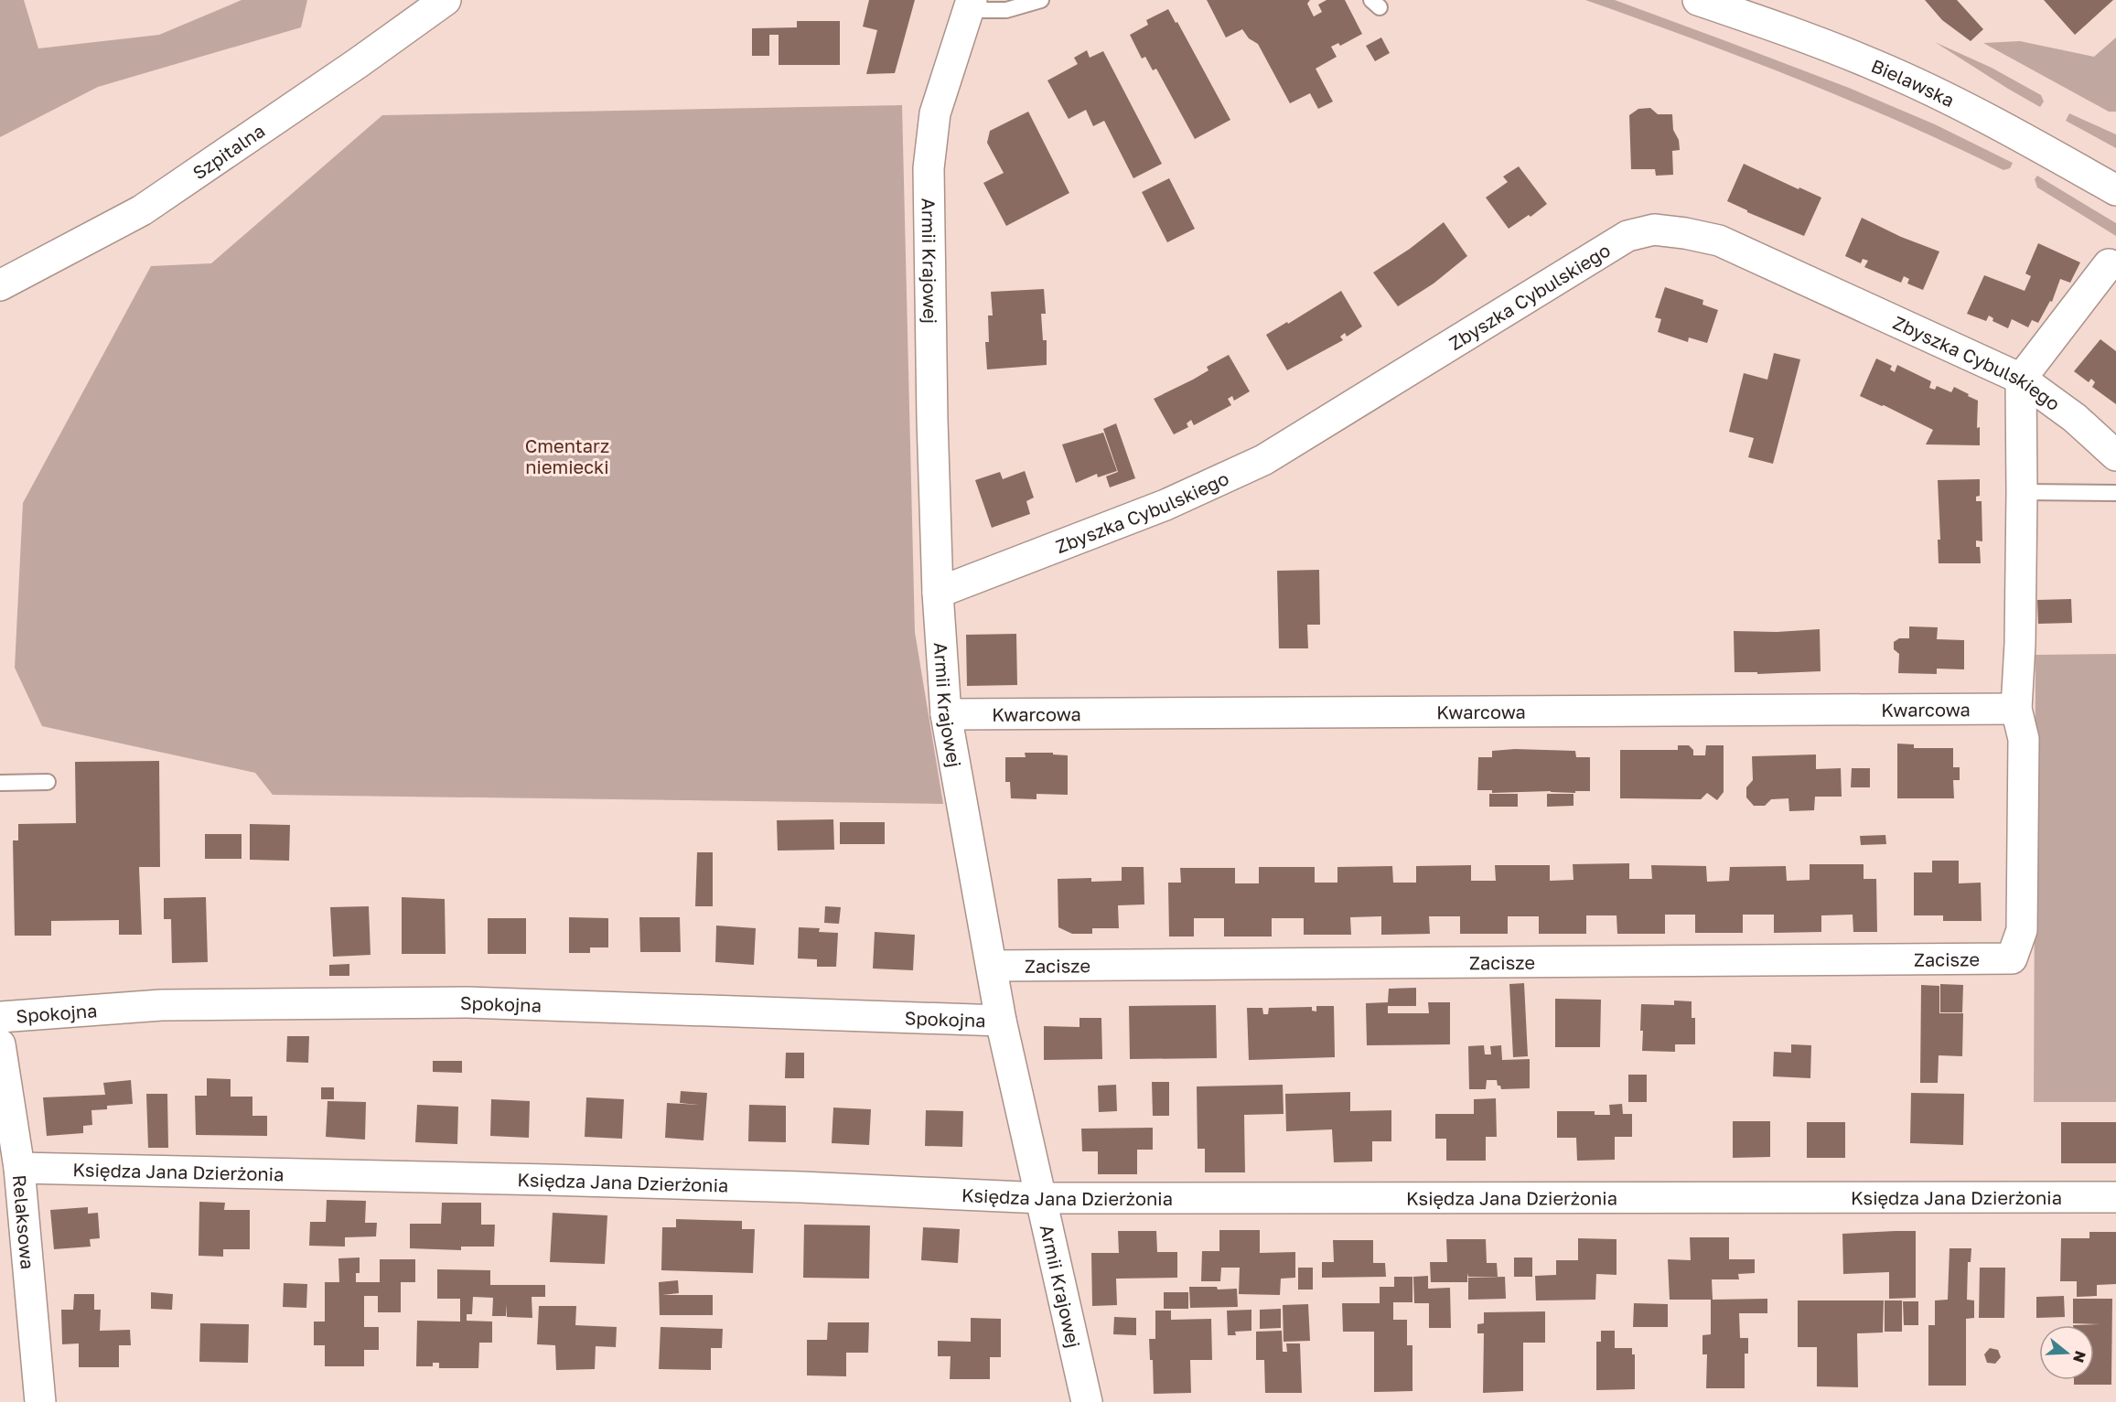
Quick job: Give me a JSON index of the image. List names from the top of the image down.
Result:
{
  "streets": {
    "street": [
      "Bielawska",
      "Szpitalna",
      "Armii Krajowej",
      "Zbyszka Cybulskiego",
      "Kwarcowa",
      "Zacisze",
      "Spokojna",
      "Księdza Jana Dzierżonia",
      "Relaksowa"
    ]
  },
  "crossings": [
    ["Armii Krajowej", "Zbyszka Cybulskiego"],
    ["Armii Krajowej", "Kwarcowa"],
    ["Armii Krajowej", "Zacisze"],
    ["Armii Krajowej", "Spokojna"],
    ["Armii Krajowej", "Księdza Jana Dzierżonia"],
    ["Kwarcowa", "Zacisze"],
    ["Księdza Jana Dzierżonia", "Relaksowa"]
  ],
  "parks": ["Cmentarz niemiecki"],
  "north": "right"
}
